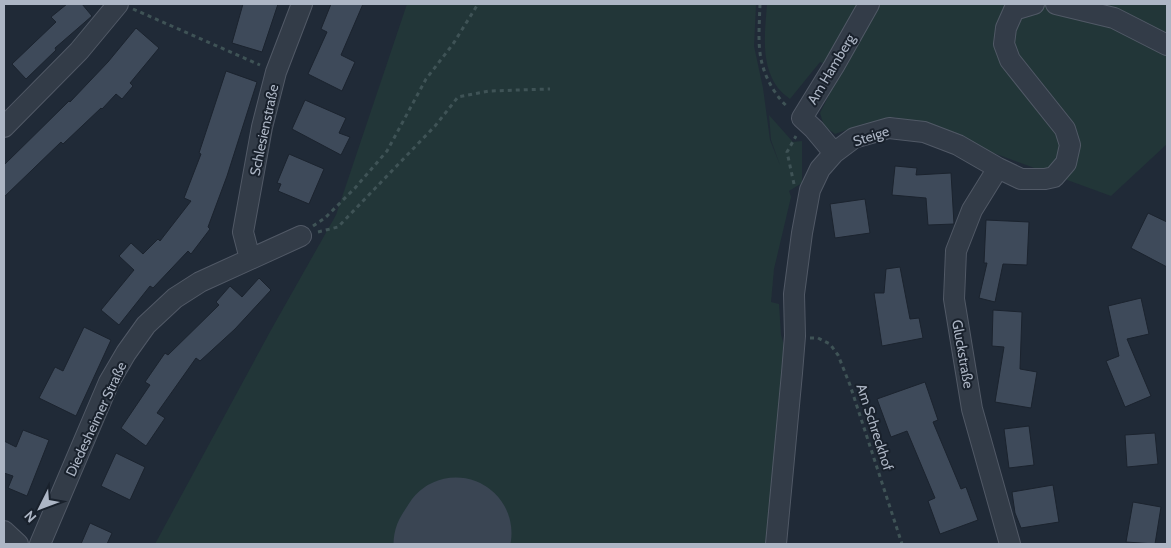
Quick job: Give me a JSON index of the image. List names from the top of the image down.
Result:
{
  "streets": {
    "street": [
      "Am Hamberg",
      "Schlesienstraße",
      "Steige",
      "Gluckstraße",
      "Diedesheimer Straße"
    ],
    "path": ["Am Schreckhof"]
  },
  "crossings": [
    ["Am Hamberg", "Steige"],
    ["Schlesienstraße", "Diedesheimer Straße"],
    ["Steige", "Gluckstraße"]
  ],
  "north": "bottom left"
}
